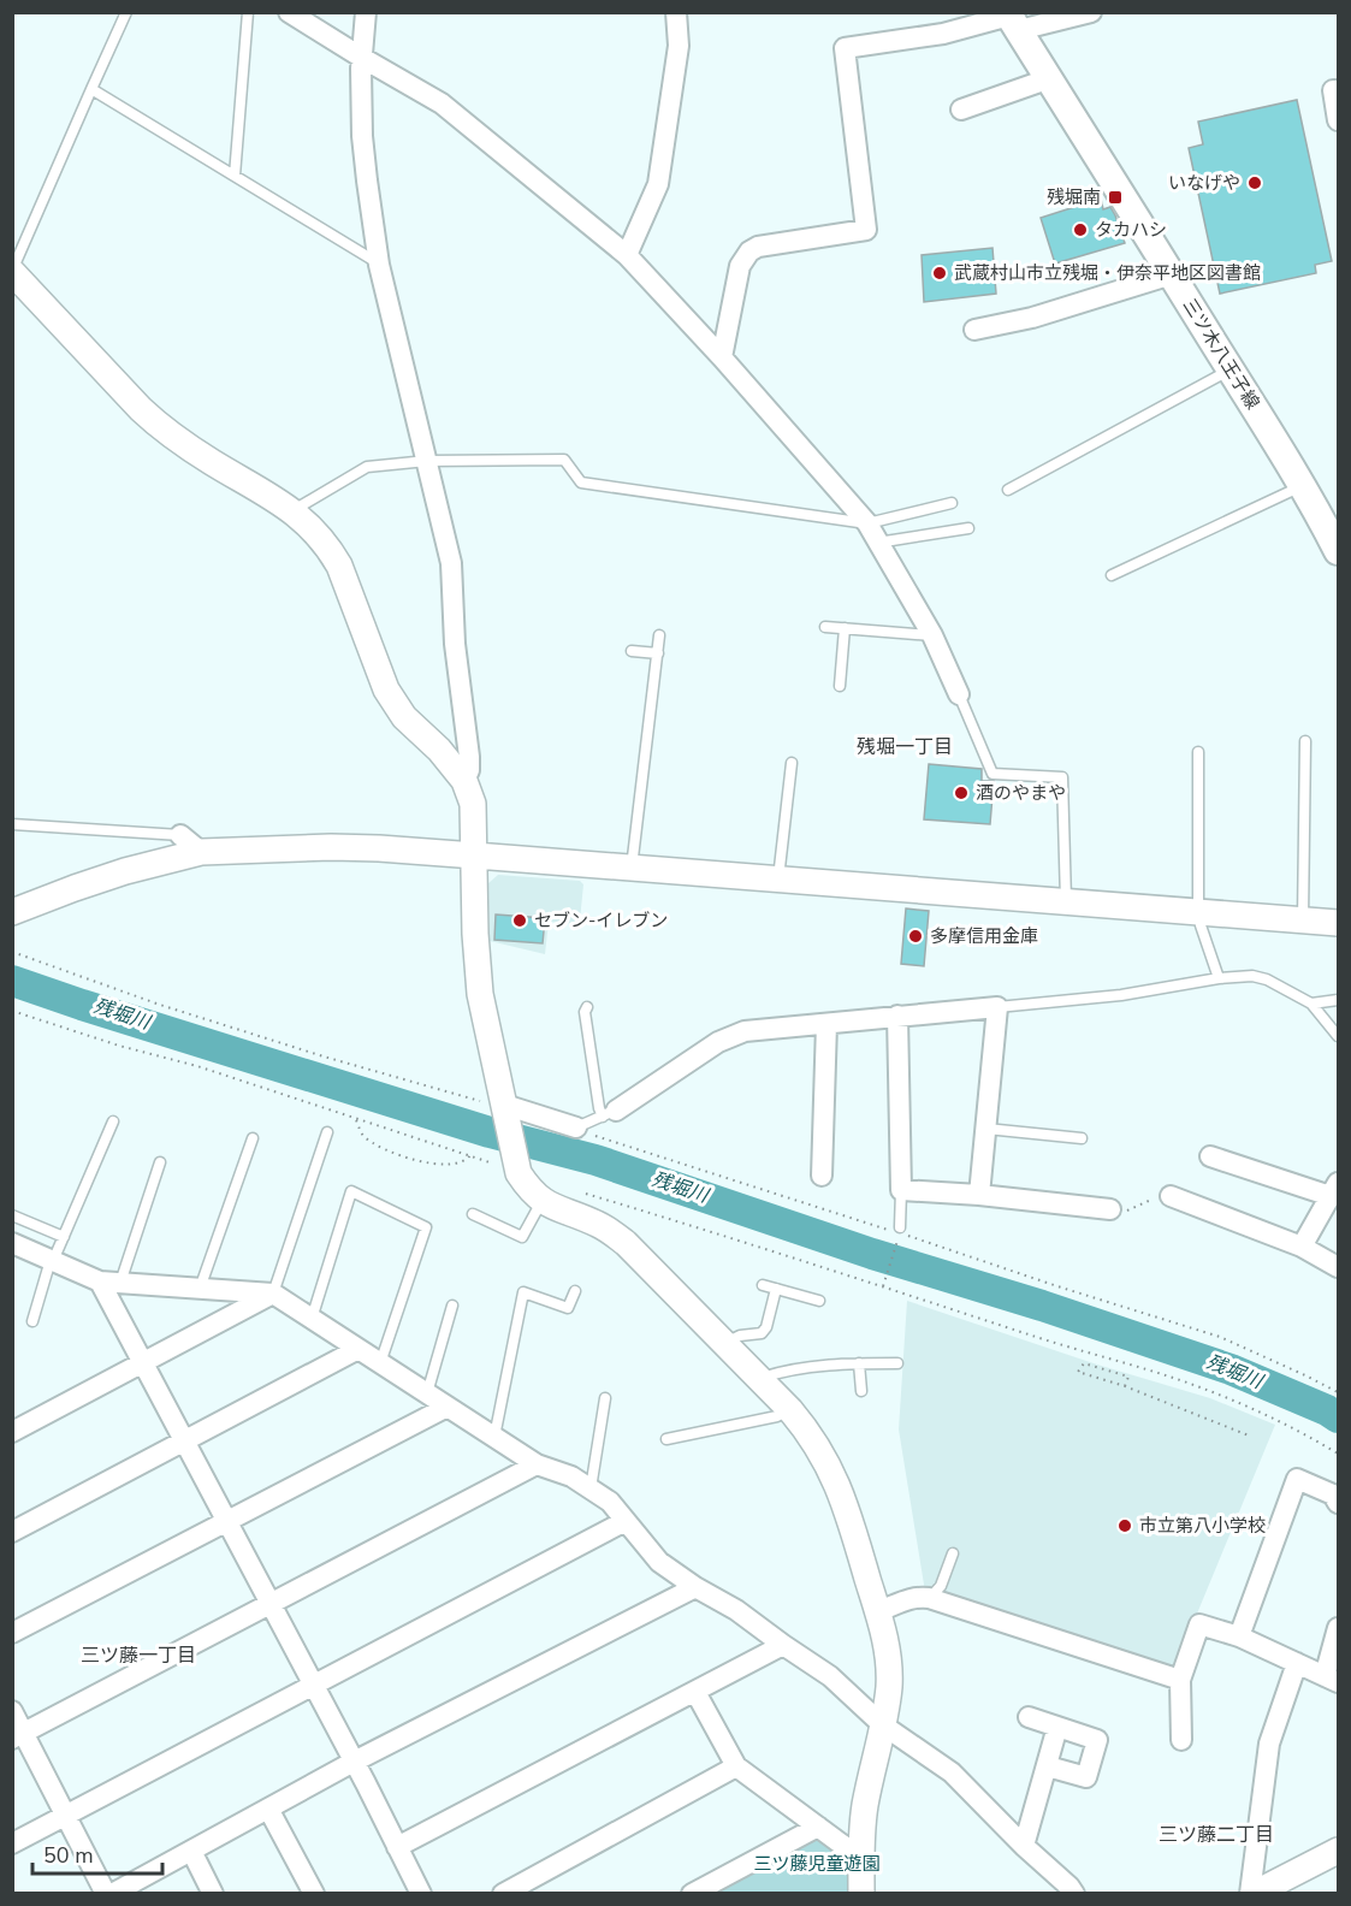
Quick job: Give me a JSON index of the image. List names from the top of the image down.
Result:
{
  "streets": {
    "main road": ["三ツ木八王子線"]
  },
  "districts": ["残堀一丁目", "三ツ藤一丁目", "三ツ藤二丁目"],
  "water": ["残堀川"],
  "parks": ["三ツ藤児童遊園"],
  "places": {
    "other": [
      "いなげや",
      "タカハシ",
      "武蔵村山市立残堀・伊奈平地区図書館",
      "酒のやまや",
      "セブン-イレブン",
      "多摩信用金庫",
      "市立第八小学校"
    ],
    "transit": ["残堀南"]
  },
  "scale_bar": "50 m"
}
